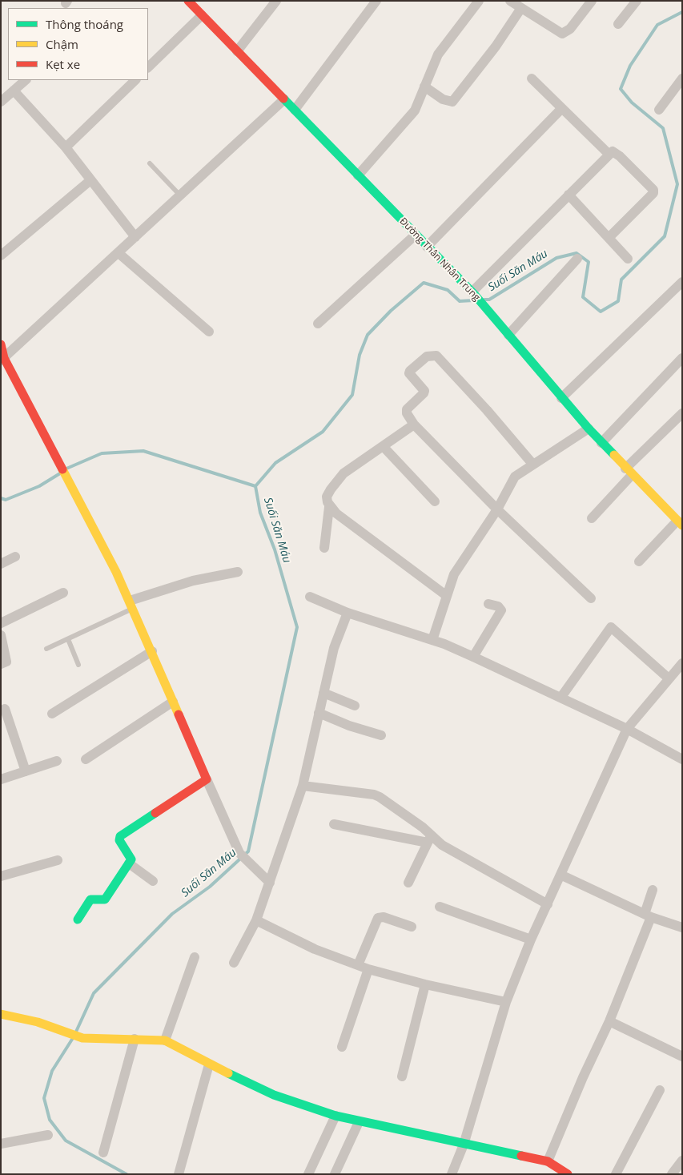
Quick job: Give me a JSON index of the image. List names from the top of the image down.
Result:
{
  "streets": {
    "street": ["Đường Thân Nhân Trung"]
  },
  "water": ["Suối Săn Máu"],
  "legend": ["Thông thoáng", "Chậm", "Kẹt xe"]
}
